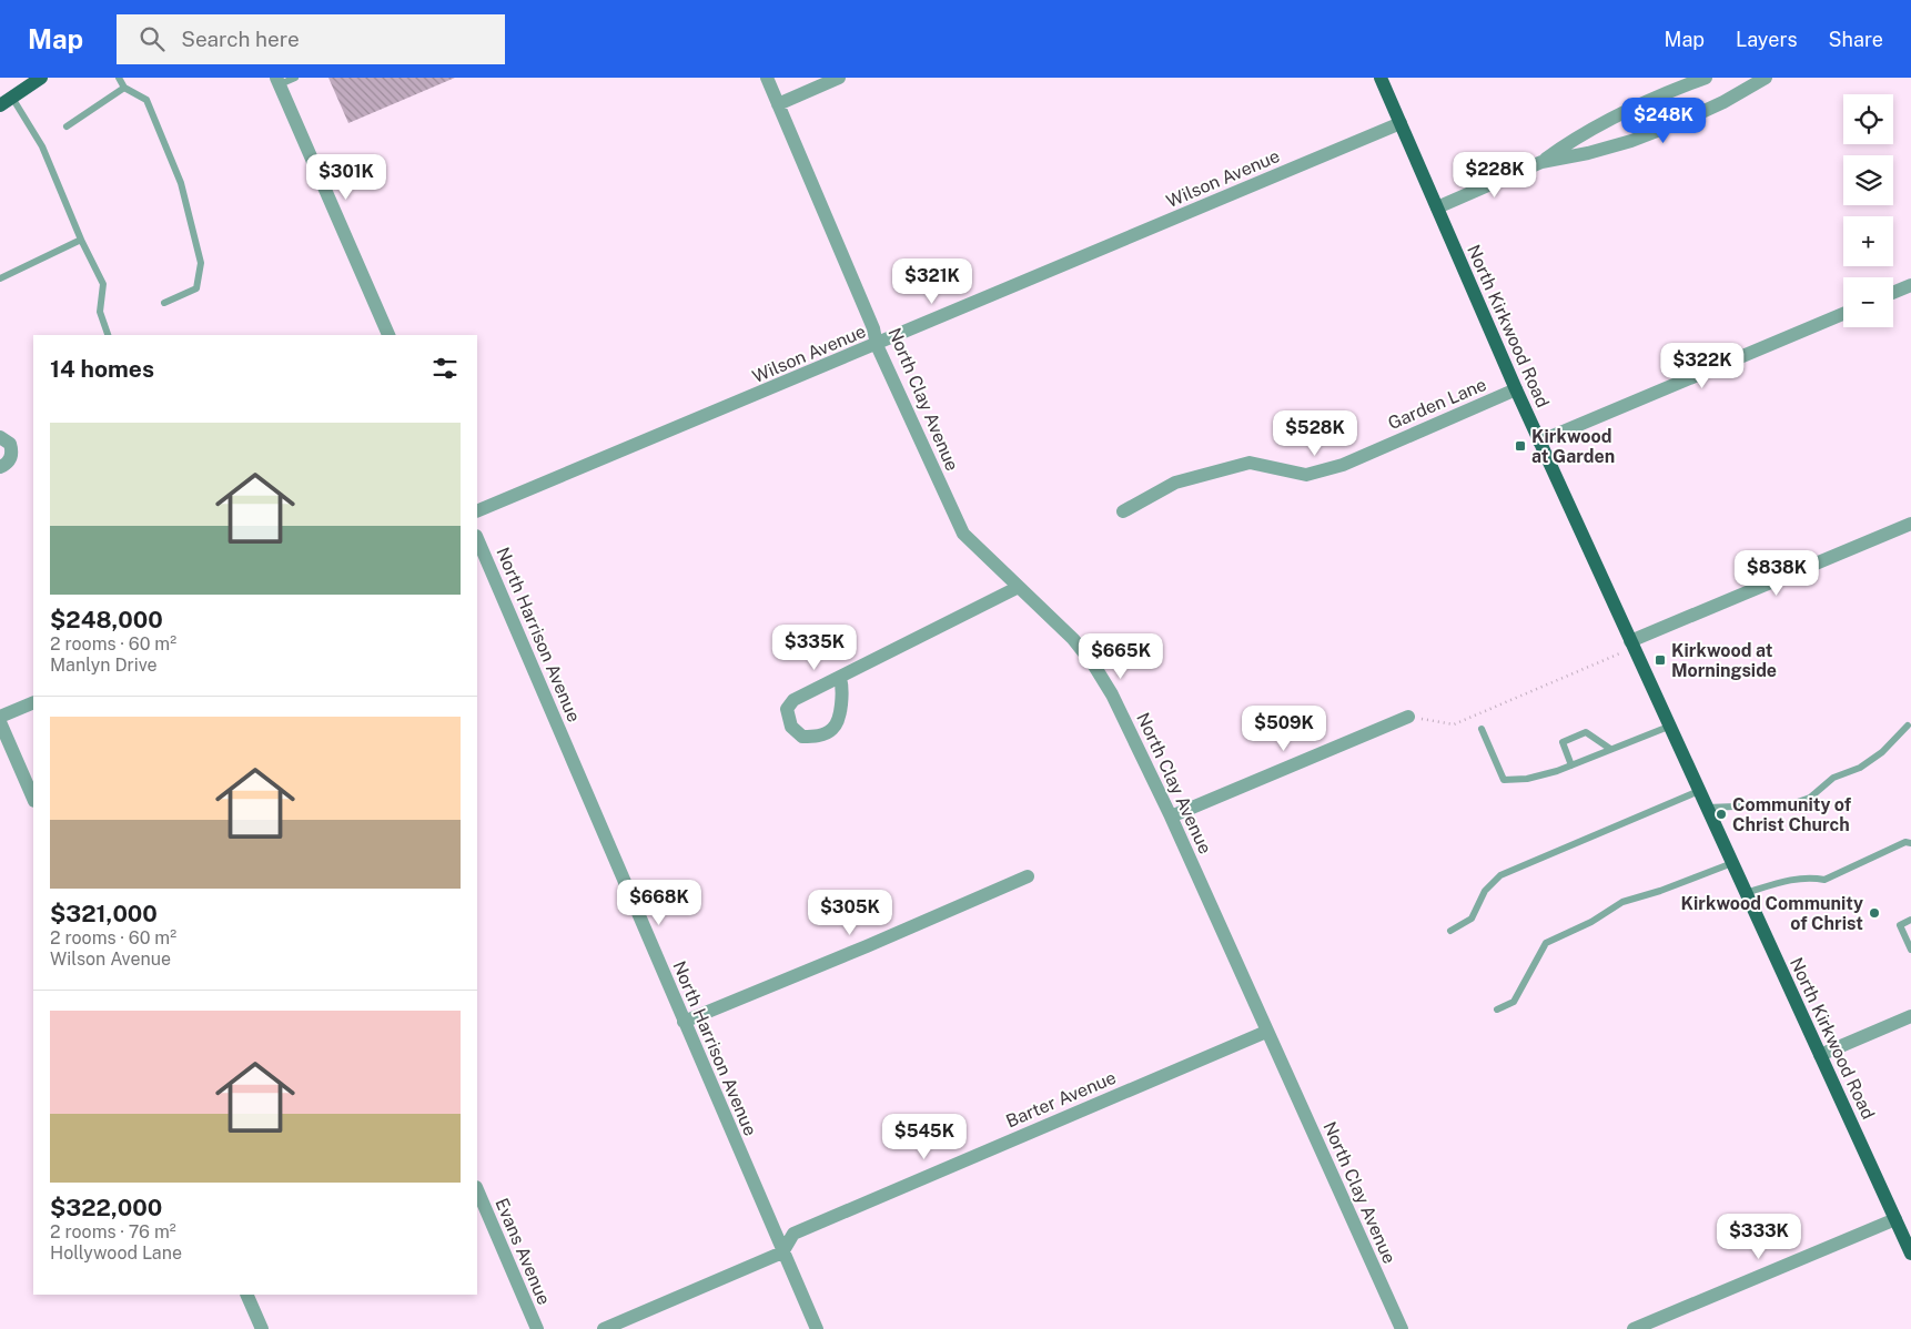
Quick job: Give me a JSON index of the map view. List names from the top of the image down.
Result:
{
  "streets": {
    "main road": ["North Kirkwood Road"],
    "street": [
      "Wilson Avenue",
      "North Clay Avenue",
      "Garden Lane",
      "North Harrison Avenue",
      "Barter Avenue",
      "Evans Avenue"
    ]
  },
  "crossings": [
    ["Wilson Avenue", "North Kirkwood Road"],
    ["Wilson Avenue", "North Clay Avenue"],
    ["North Kirkwood Road", "Garden Lane"],
    ["North Clay Avenue", "Barter Avenue"],
    ["North Harrison Avenue", "Barter Avenue"]
  ],
  "places": {
    "transit": ["Kirkwood at Garden", "Kirkwood at Morningside"],
    "other": ["Community of Christ Church", "Kirkwood Community of Christ"]
  },
  "page": {
    "header": "Map",
    "search": "Search here",
    "nav": ["Map", "Layers", "Share"],
    "map_buttons": ["+", "−"],
    "price": [
      "$248K",
      "$228K",
      "$301K",
      "$321K",
      "$322K",
      "$528K",
      "$838K",
      "$335K",
      "$665K",
      "$509K",
      "$668K",
      "$305K",
      "$545K",
      "$333K"
    ],
    "heading": "14 homes",
    "list": [
      {
        "name": "$248,000",
        "note": "2 rooms · 60 m² · Manlyn Drive"
      },
      {
        "name": "$321,000",
        "note": "2 rooms · 60 m² · Wilson Avenue"
      },
      {
        "name": "$322,000",
        "note": "2 rooms · 76 m² · Hollywood Lane"
      }
    ]
  }
}
